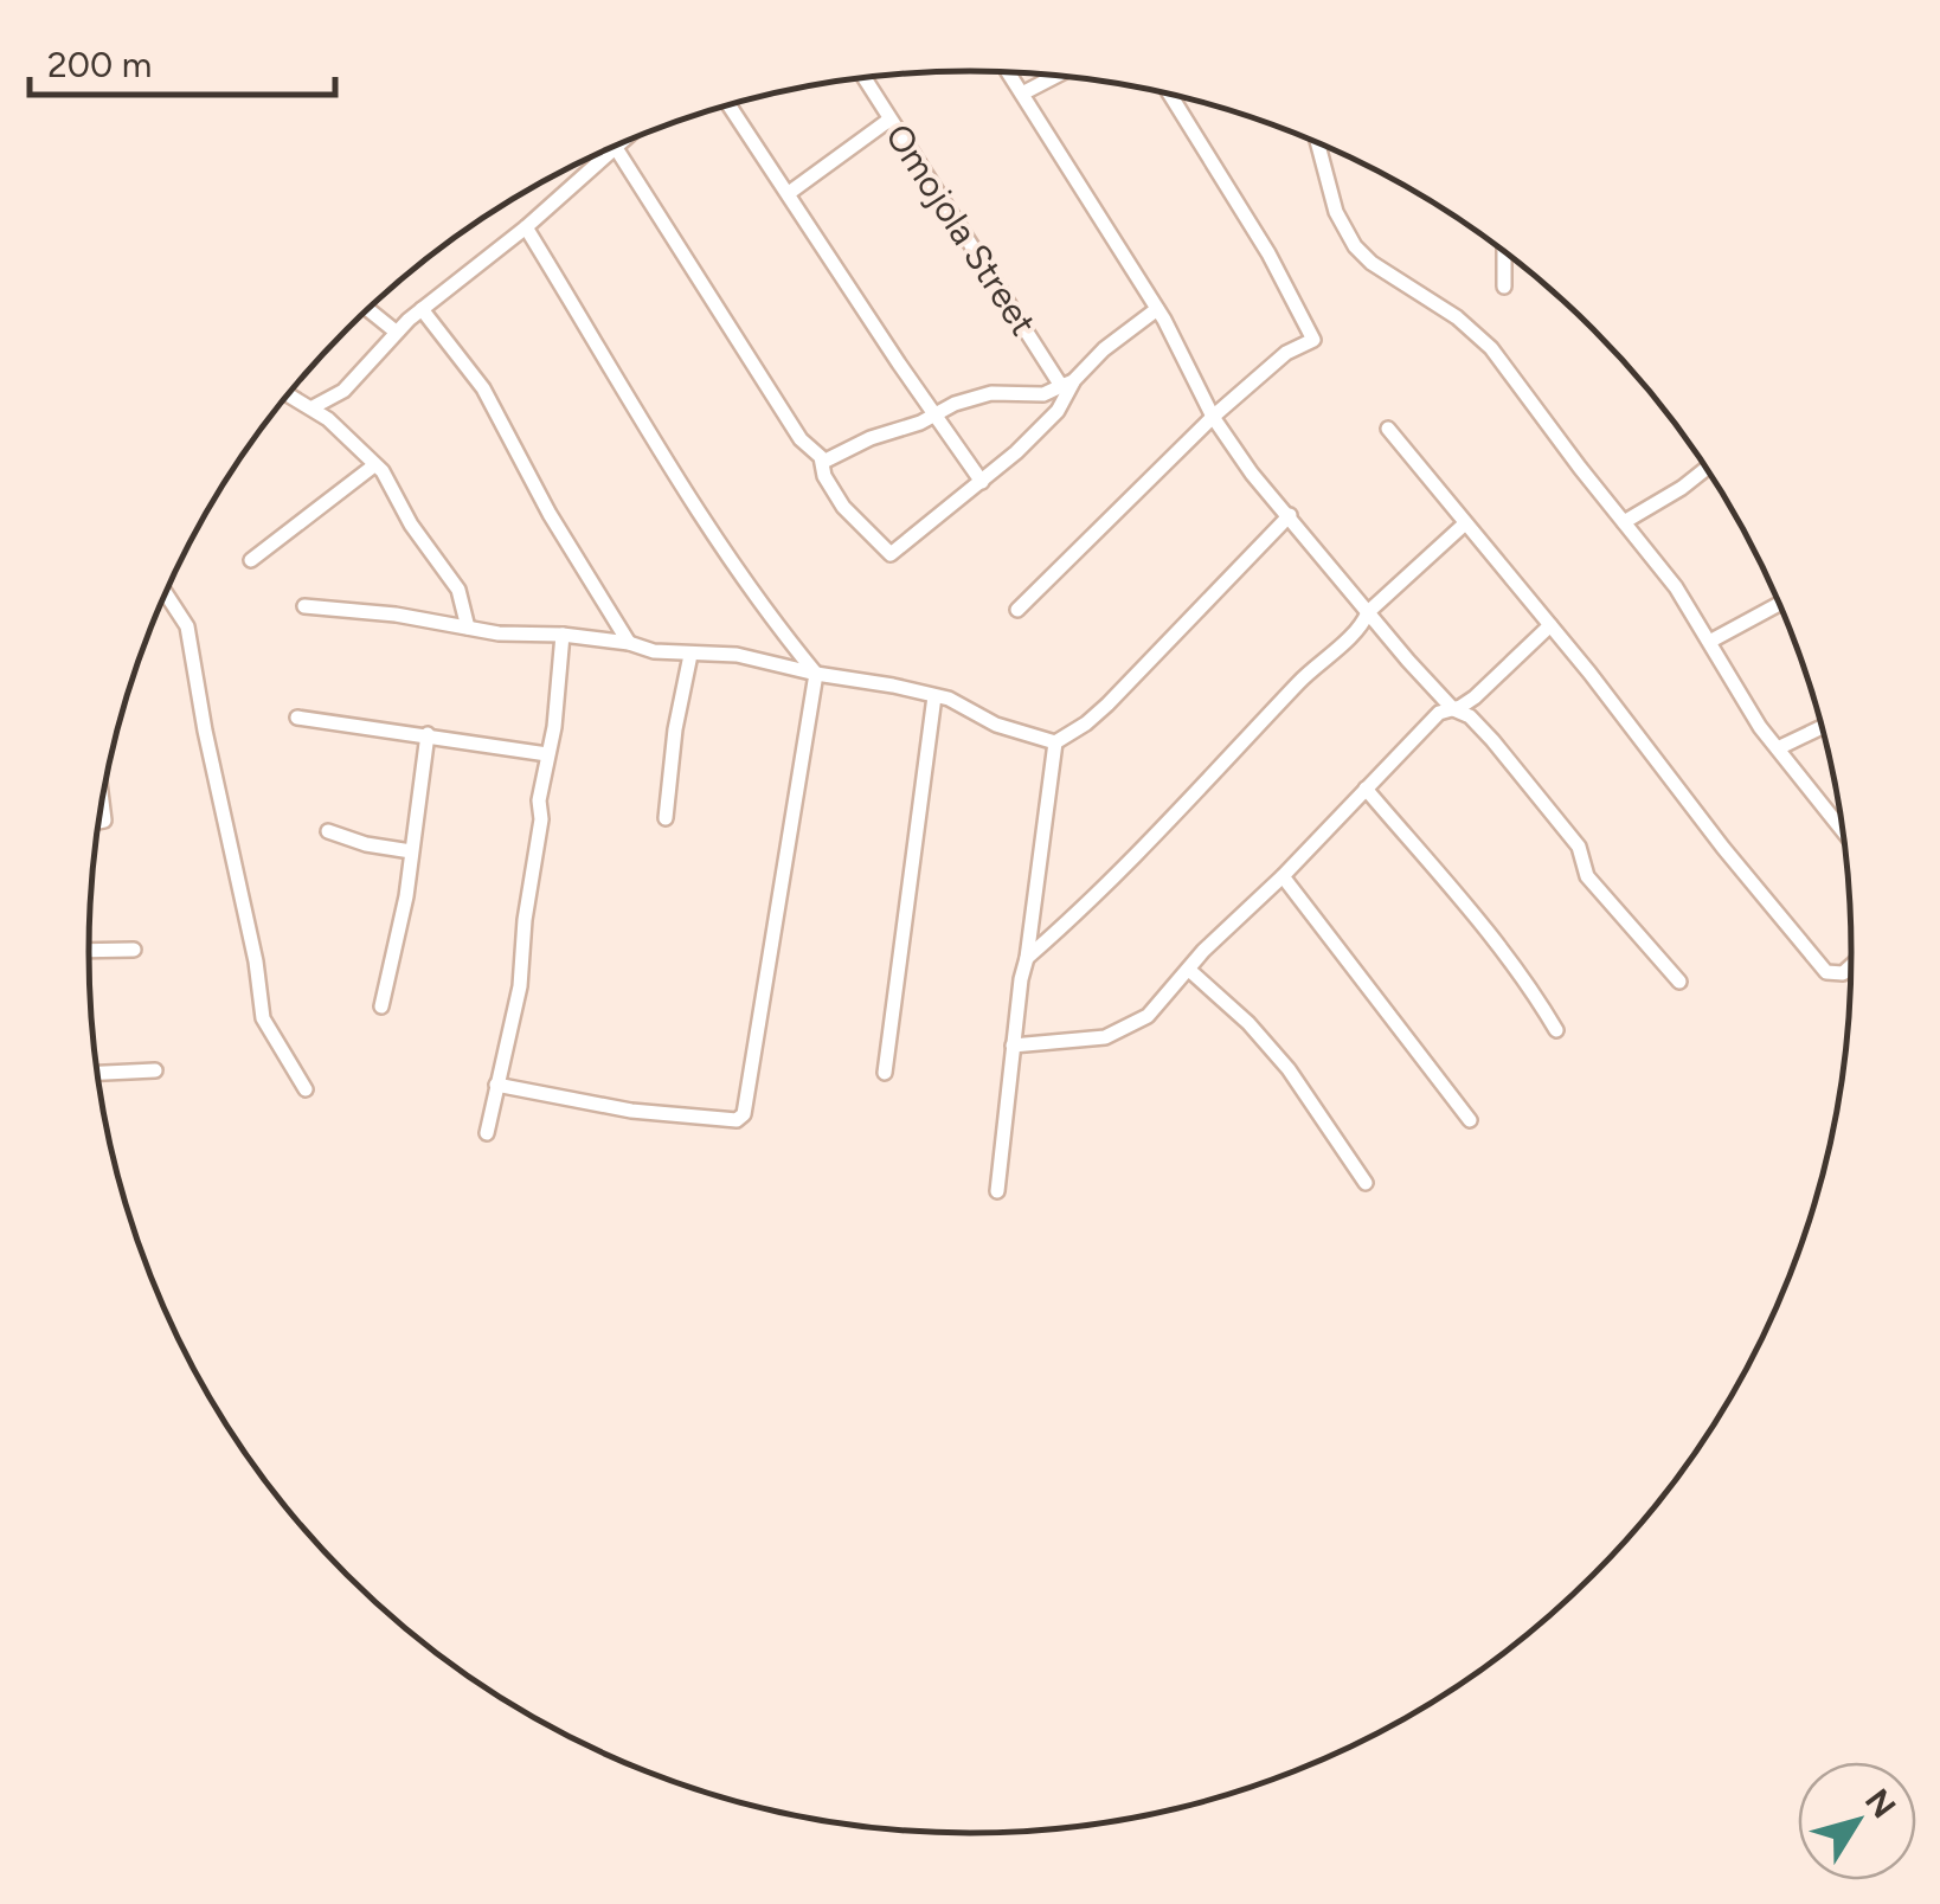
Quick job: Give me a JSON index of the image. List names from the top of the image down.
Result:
{
  "streets": {
    "street": ["Omojola Street"]
  },
  "scale_bar": "200 m",
  "north": "top right"
}
